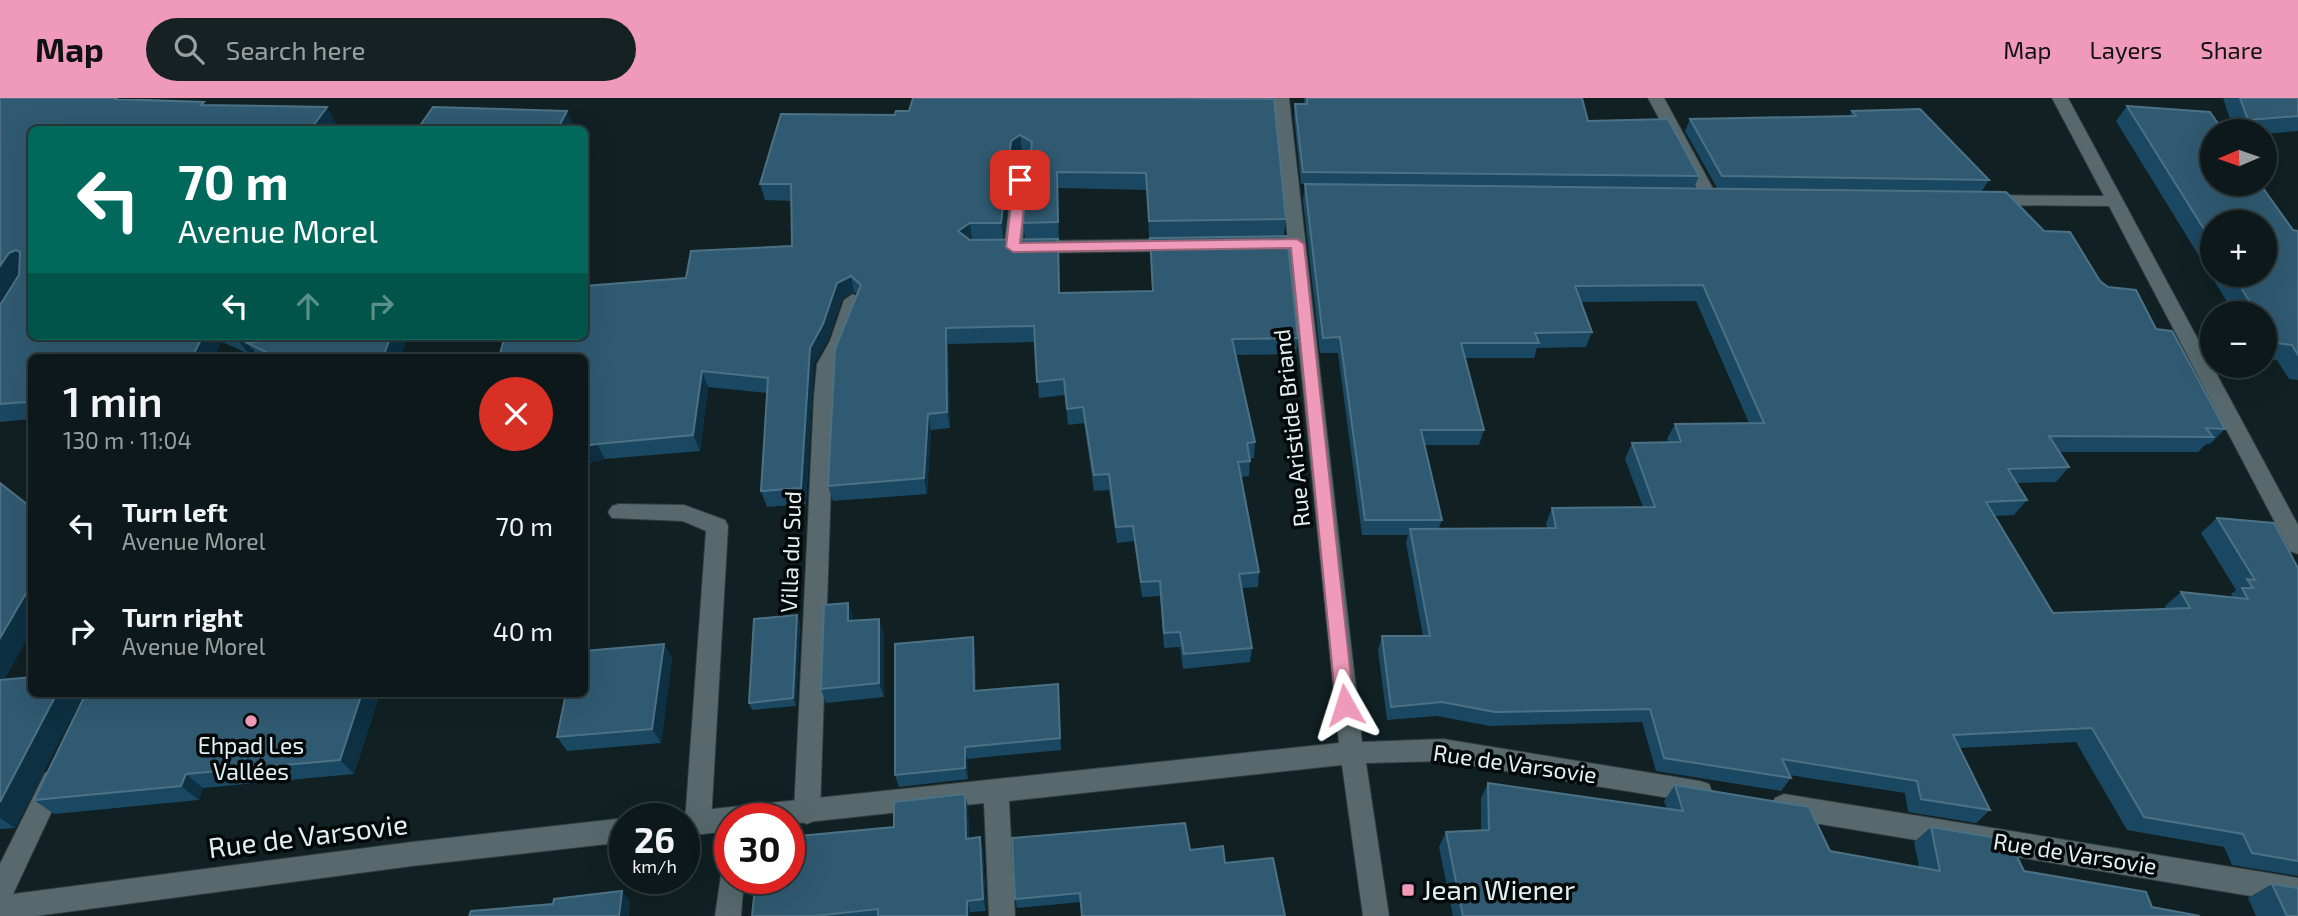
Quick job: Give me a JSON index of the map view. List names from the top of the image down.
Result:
{
  "streets": {
    "street": ["Rue Aristide Briand", "Villa du Sud", "Rue de Varsovie"]
  },
  "crossings": [
    ["Rue Aristide Briand", "Rue de Varsovie"],
    ["Villa du Sud", "Rue de Varsovie"]
  ],
  "places": {
    "other": ["Ehpad Les Vallées"],
    "transit": ["Jean Wiener"]
  },
  "north": "left",
  "page": {
    "header": "Map",
    "search": "Search here",
    "nav": ["Map", "Layers", "Share"],
    "map_buttons": ["+", "−"],
    "turn": ["70 m", "Avenue Morel"],
    "heading": ["1 min", "130 m · 11:04"],
    "list": [
      {
        "name": "Turn left",
        "note": "Avenue Morel",
        "value": "70 m"
      },
      {
        "name": "Turn right",
        "note": "Avenue Morel",
        "value": "40 m"
      }
    ],
    "speed": "26 km/h",
    "limit": "30"
  }
}
